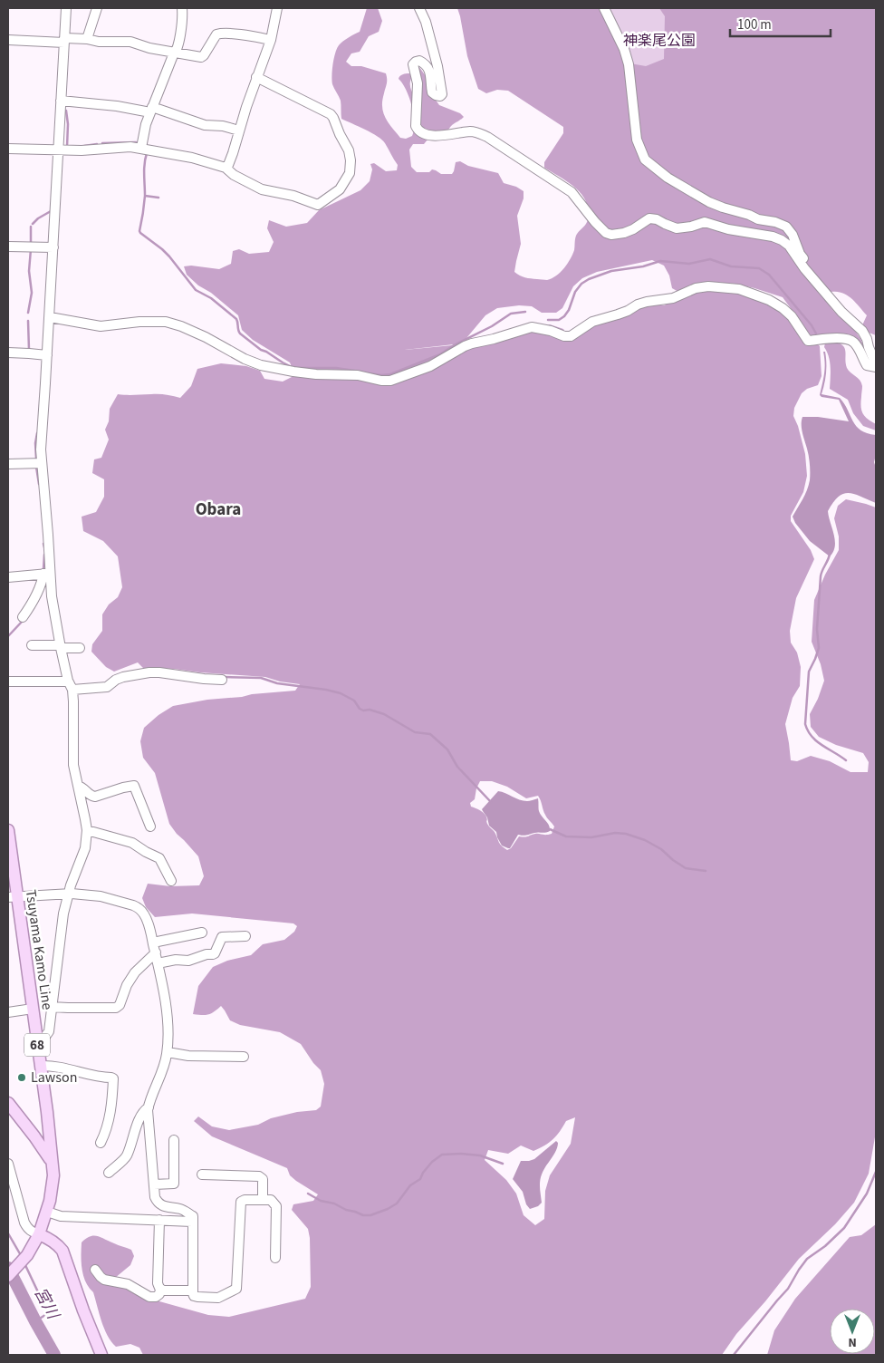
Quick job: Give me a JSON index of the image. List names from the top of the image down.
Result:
{
  "streets": {
    "main road": ["Tsuyama Kamo Line", "68"]
  },
  "districts": ["Obara"],
  "water": ["宮川"],
  "parks": ["神楽尾公園"],
  "places": ["Lawson"],
  "scale_bar": "100 m",
  "north": "bottom"
}
